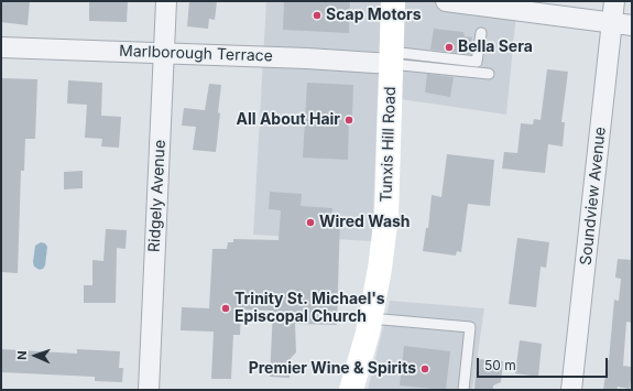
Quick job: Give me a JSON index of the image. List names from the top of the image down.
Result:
{
  "streets": {
    "main road": ["Tunxis Hill Road"],
    "street": ["Marlborough Terrace", "Ridgely Avenue", "Soundview Avenue"]
  },
  "crossings": [
    ["Marlborough Terrace", "Tunxis Hill Road"],
    ["Marlborough Terrace", "Ridgely Avenue"]
  ],
  "places": [
    "Scap Motors",
    "Bella Sera",
    "All About Hair",
    "Wired Wash",
    "Trinity St. Michael's Episcopal Church",
    "Premier Wine & Spirits"
  ],
  "scale_bar": "50 m",
  "north": "left"
}
